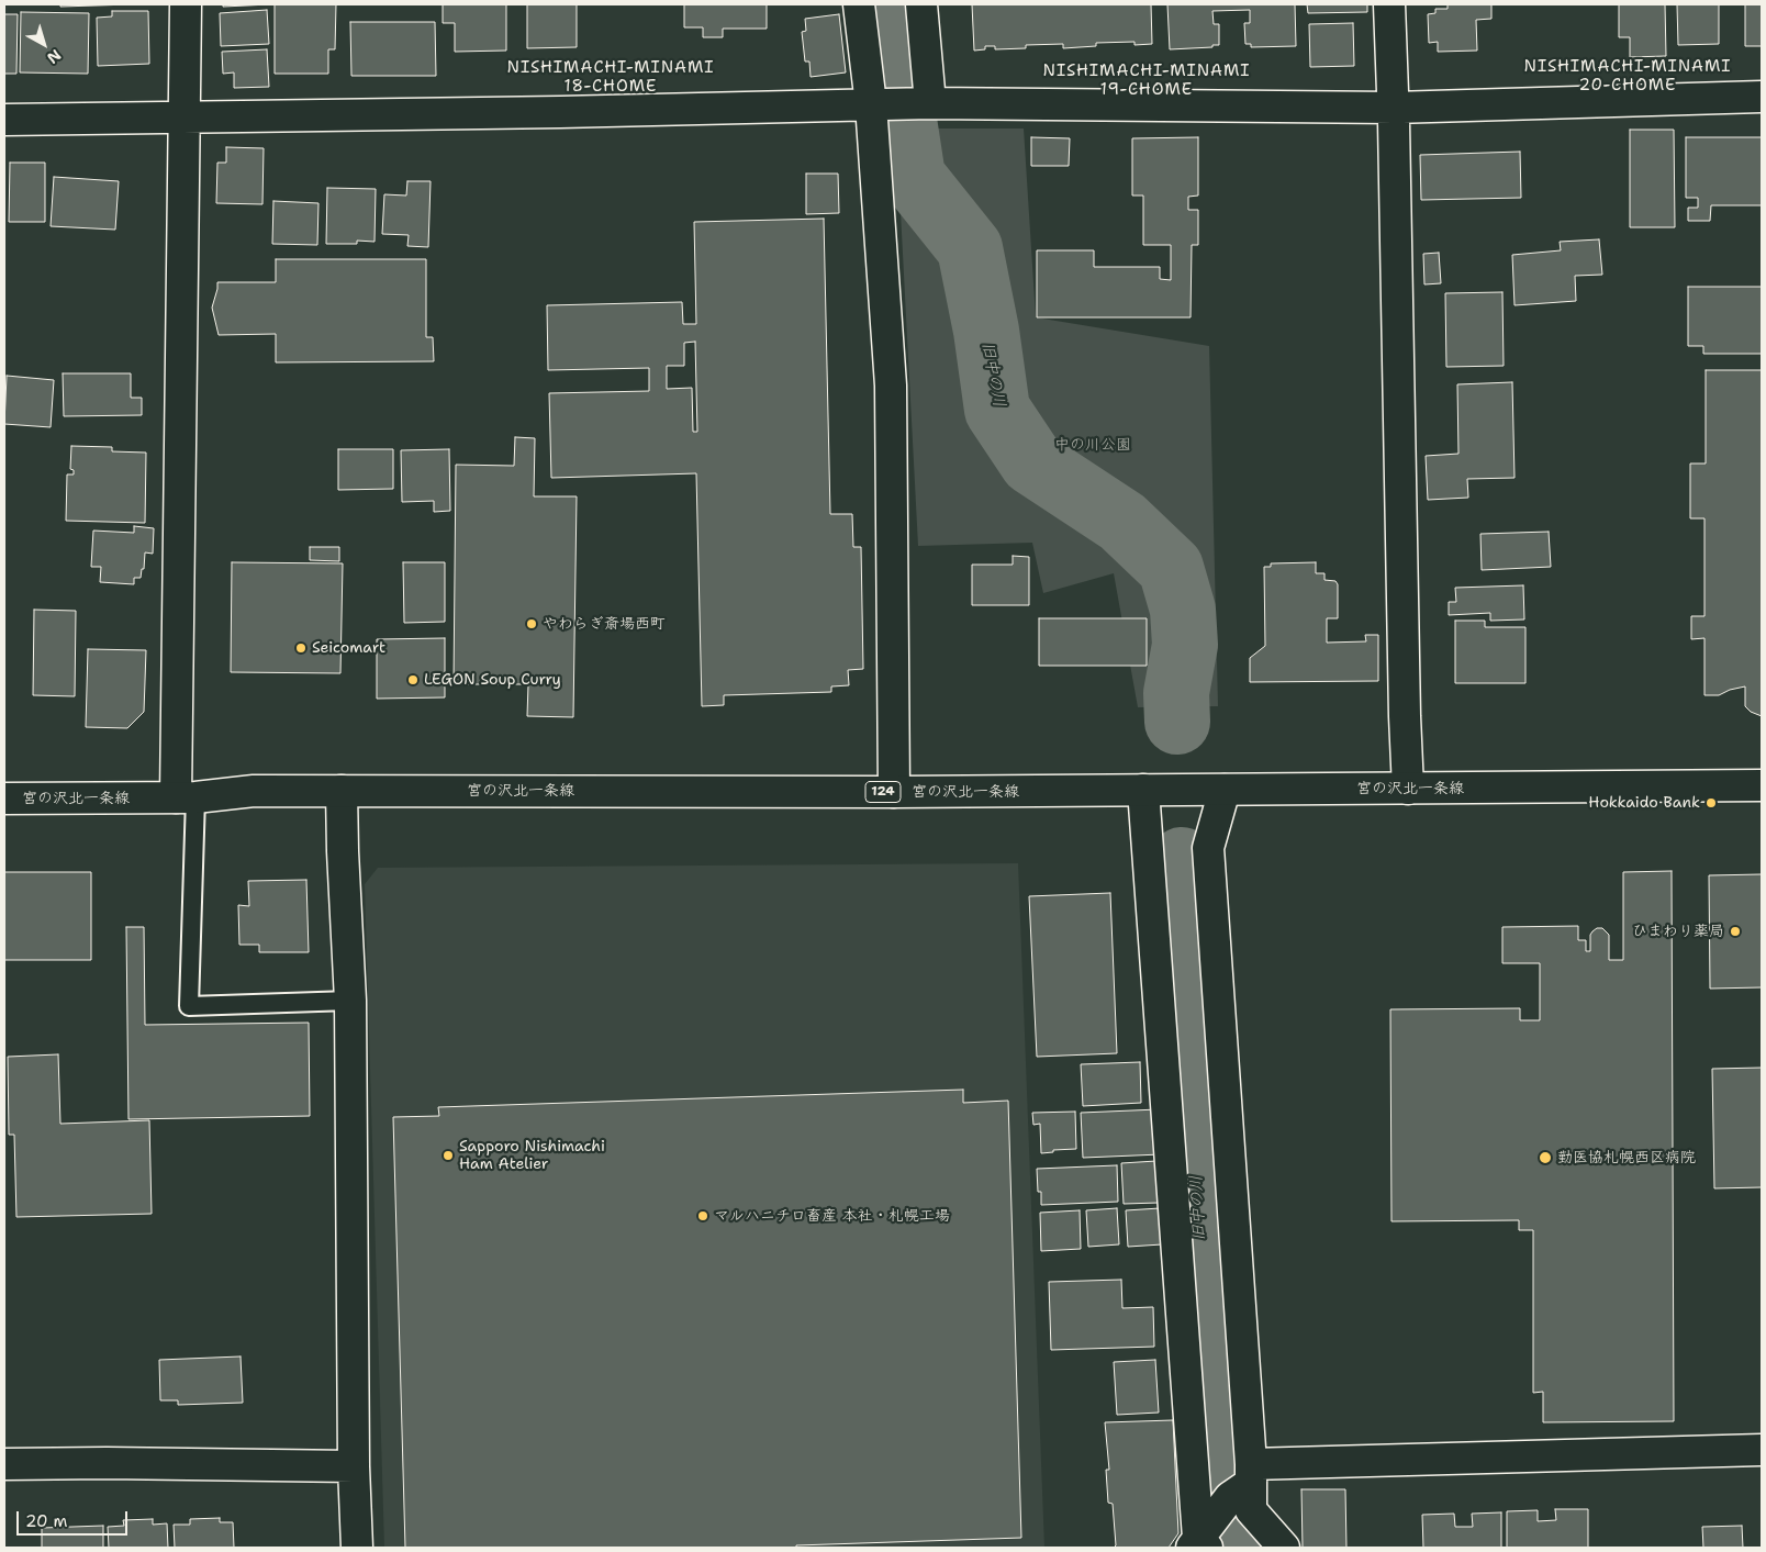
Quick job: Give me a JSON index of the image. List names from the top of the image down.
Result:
{
  "streets": {
    "street": ["宮の沢北一条線", "124"]
  },
  "districts": ["NISHIMACHI-MINAMI 20-CHOME", "NISHIMACHI-MINAMI 18-CHOME", "NISHIMACHI-MINAMI 19-CHOME"],
  "water": ["旧中の川"],
  "parks": ["中の川公園"],
  "places": [
    "やわらぎ斎場西町",
    "Seicomart",
    "LEGON Soup Curry",
    "Hokkaido Bank",
    "ひまわり薬局",
    "Sapporo Nishimachi Ham Atelier",
    "勤医協札幌西区病院",
    "マルハニチロ畜産 本社・札幌工場"
  ],
  "scale_bar": "20 m",
  "north": "bottom right"
}
